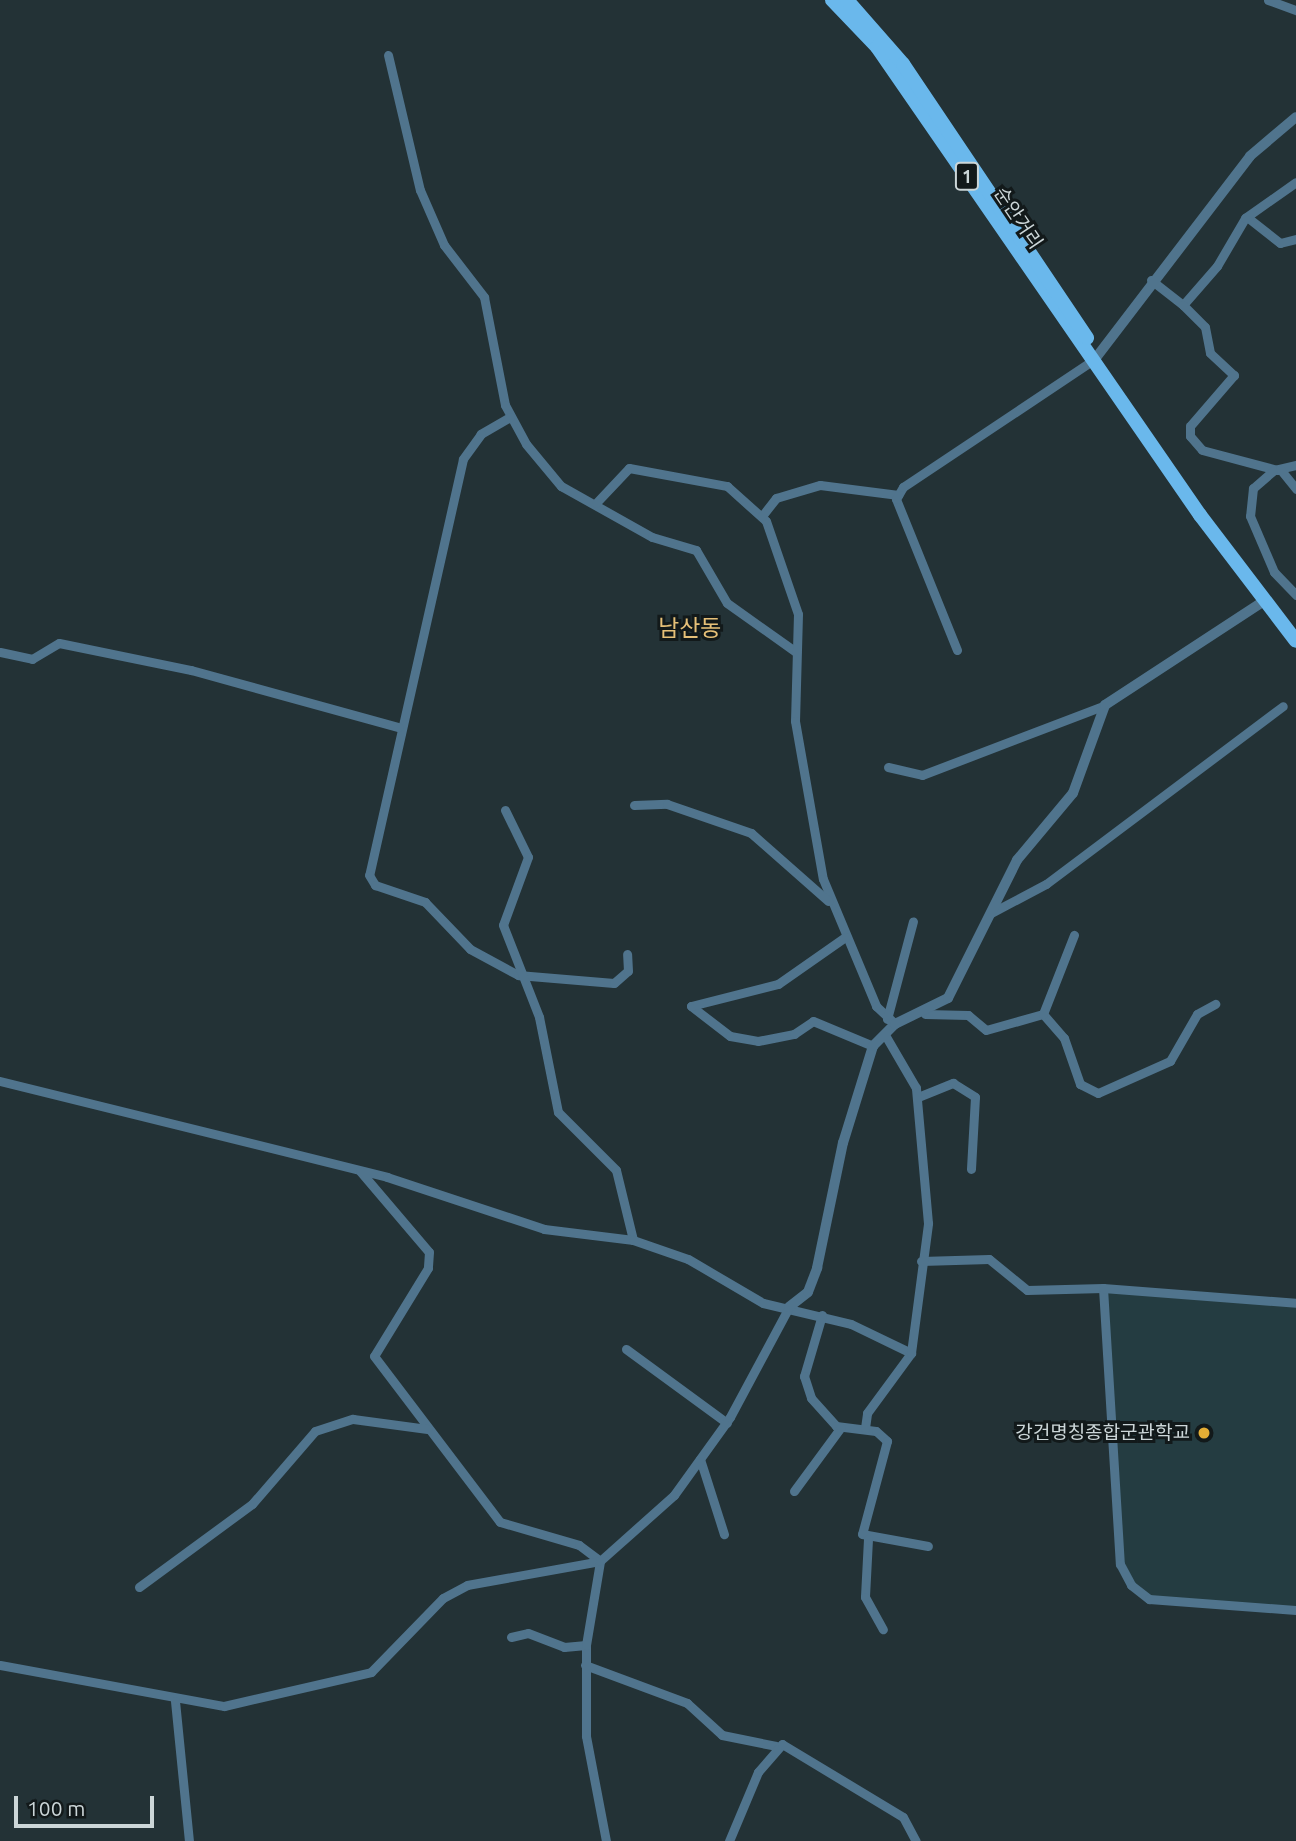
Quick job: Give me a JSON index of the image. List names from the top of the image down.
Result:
{
  "streets": {
    "main road": ["1", "순안거리"]
  },
  "districts": ["남산동"],
  "places": ["강건명칭종합군관학교"],
  "scale_bar": "100 m"
}
